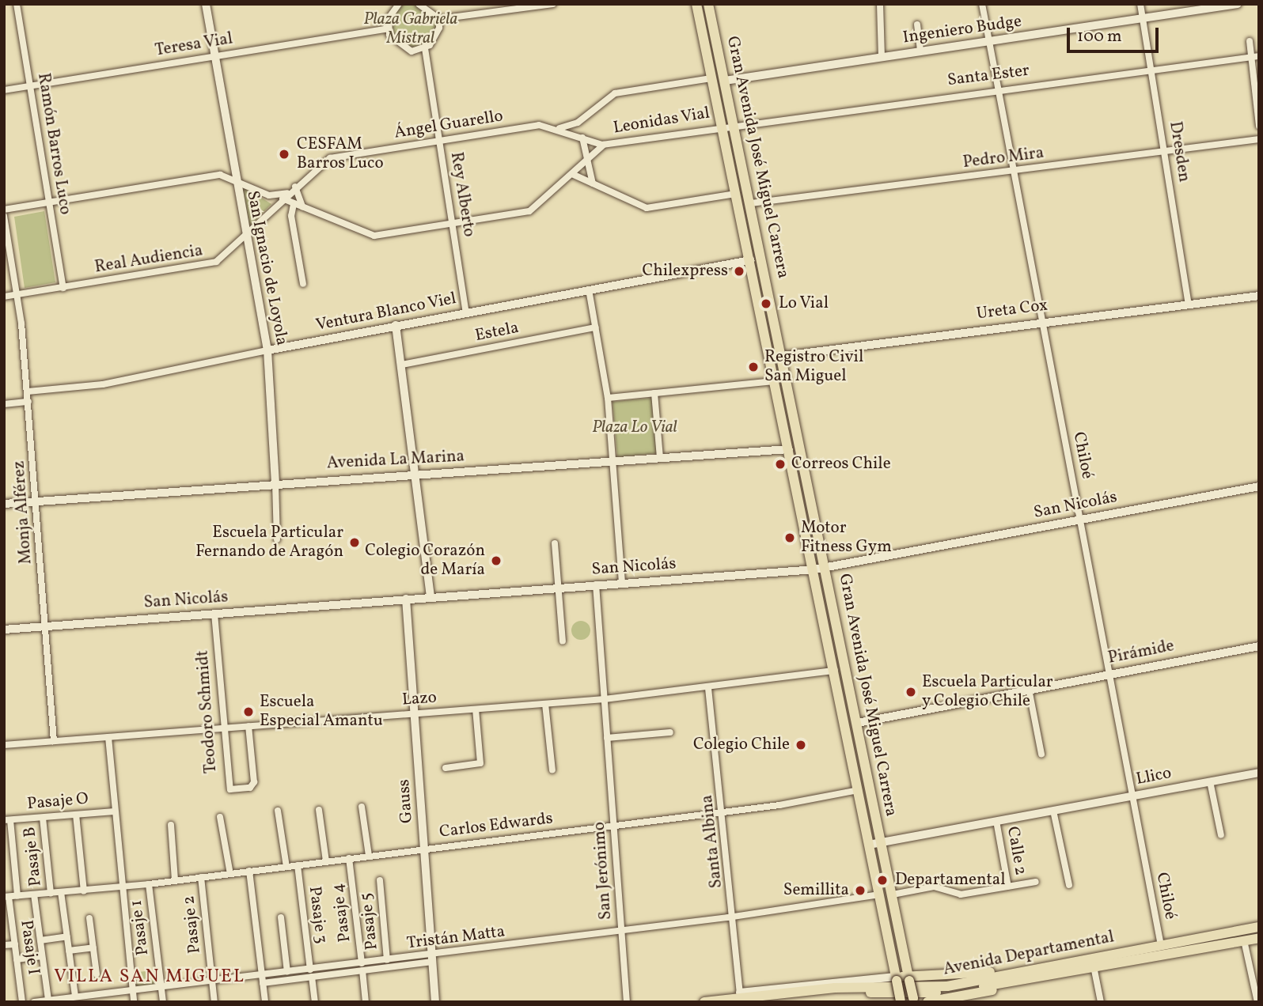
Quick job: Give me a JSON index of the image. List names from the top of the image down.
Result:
{
  "streets": {
    "main road": ["Gran Avenida José Miguel Carrera", "Avenida Departamental"],
    "street": [
      "Ingeniero Budge",
      "Teresa Vial",
      "Santa Ester",
      "Leonidas Vial",
      "Ángel Guarello",
      "Ramón Barros Luco",
      "Dresden",
      "Pedro Mira",
      "Rey Alberto",
      "Real Audiencia",
      "San Ignacio de Loyola",
      "Ureta Cox",
      "Ventura Blanco Viel",
      "Estela",
      "Chiloé",
      "Avenida La Marina",
      "San Nicolás",
      "Monja Alférez",
      "Pirámide",
      "Lazo",
      "Teodoro Schmidt",
      "Llico",
      "Gauss",
      "Pasaje O",
      "Carlos Edwards",
      "Santa Albina",
      "Calle 2",
      "Pasaje B",
      "San Jerónimo",
      "Pasaje 4",
      "Pasaje 3",
      "Pasaje 5",
      "Pasaje 2",
      "Pasaje 1",
      "Tristán Matta",
      "Pasaje I"
    ]
  },
  "crossings": [
    ["Ingeniero Budge", "Dresden"],
    ["Ingeniero Budge", "Gran Avenida José Miguel Carrera"],
    ["Ingeniero Budge", "Chiloé"],
    ["Teresa Vial", "Ramón Barros Luco"],
    ["Teresa Vial", "San Ignacio de Loyola"],
    ["Santa Ester", "Leonidas Vial"],
    ["Santa Ester", "Dresden"],
    ["Santa Ester", "Gran Avenida José Miguel Carrera"],
    ["Santa Ester", "Chiloé"],
    ["Leonidas Vial", "Ángel Guarello"],
    ["Leonidas Vial", "Gran Avenida José Miguel Carrera"],
    ["Ángel Guarello", "Gran Avenida José Miguel Carrera"],
    ["Ángel Guarello", "Rey Alberto"],
    ["Ángel Guarello", "Real Audiencia"],
    ["Ramón Barros Luco", "Real Audiencia"],
    ["Dresden", "Pedro Mira"],
    ["Dresden", "Ureta Cox"],
    ["Gran Avenida José Miguel Carrera", "Pedro Mira"],
    ["Gran Avenida José Miguel Carrera", "Ureta Cox"],
    ["Gran Avenida José Miguel Carrera", "Ventura Blanco Viel"],
    ["Gran Avenida José Miguel Carrera", "Avenida La Marina"],
    ["Gran Avenida José Miguel Carrera", "San Nicolás"],
    ["Gran Avenida José Miguel Carrera", "Pirámide"],
    ["Gran Avenida José Miguel Carrera", "Lazo"],
    ["Gran Avenida José Miguel Carrera", "Llico"],
    ["Gran Avenida José Miguel Carrera", "Carlos Edwards"],
    ["Gran Avenida José Miguel Carrera", "Tristán Matta"],
    ["Pedro Mira", "Chiloé"],
    ["Rey Alberto", "Ventura Blanco Viel"],
    ["Real Audiencia", "San Ignacio de Loyola"],
    ["Real Audiencia", "Monja Alférez"],
    ["San Ignacio de Loyola", "Ventura Blanco Viel"],
    ["San Ignacio de Loyola", "Avenida La Marina"],
    ["Ureta Cox", "Chiloé"],
    ["Ventura Blanco Viel", "Monja Alférez"],
    ["Chiloé", "San Nicolás"],
    ["Chiloé", "Pirámide"],
    ["Chiloé", "Llico"],
    ["Chiloé", "Avenida Departamental"],
    ["Avenida La Marina", "Monja Alférez"],
    ["San Nicolás", "Monja Alférez"],
    ["San Nicolás", "Teodoro Schmidt"],
    ["San Nicolás", "Gauss"],
    ["San Nicolás", "San Jerónimo"],
    ["Monja Alférez", "Lazo"],
    ["Lazo", "Teodoro Schmidt"],
    ["Lazo", "Gauss"],
    ["Lazo", "Santa Albina"],
    ["Lazo", "San Jerónimo"],
    ["Llico", "Calle 2"],
    ["Gauss", "Carlos Edwards"],
    ["Gauss", "Tristán Matta"],
    ["Pasaje O", "Pasaje B"],
    ["Carlos Edwards", "Santa Albina"],
    ["Carlos Edwards", "Pasaje B"],
    ["Carlos Edwards", "San Jerónimo"],
    ["Carlos Edwards", "Pasaje 4"],
    ["Carlos Edwards", "Pasaje 3"],
    ["Carlos Edwards", "Pasaje 2"],
    ["Carlos Edwards", "Pasaje 1"],
    ["Carlos Edwards", "Pasaje I"],
    ["Santa Albina", "Tristán Matta"],
    ["San Jerónimo", "Tristán Matta"],
    ["Pasaje 4", "Tristán Matta"],
    ["Pasaje 3", "Tristán Matta"],
    ["Pasaje 5", "Tristán Matta"],
    ["Pasaje 2", "Tristán Matta"],
    ["Pasaje 1", "Tristán Matta"]
  ],
  "districts": ["VILLA SAN MIGUEL"],
  "parks": ["Plaza Gabriela Mistral", "Plaza Lo Vial"],
  "places": [
    "CESFAM Barros Luco",
    "Chilexpress",
    "Lo Vial",
    "Registro Civil San Miguel",
    "Correos Chile",
    "Motor Fitness Gym",
    "Escuela Particular Fernando de Aragón",
    "Colegio Corazón de María",
    "Escuela Particular y Colegio Chile",
    "Escuela Especial Amantu",
    "Colegio Chile",
    "Departamental",
    "Semillita"
  ],
  "scale_bar": "100 m"
}
